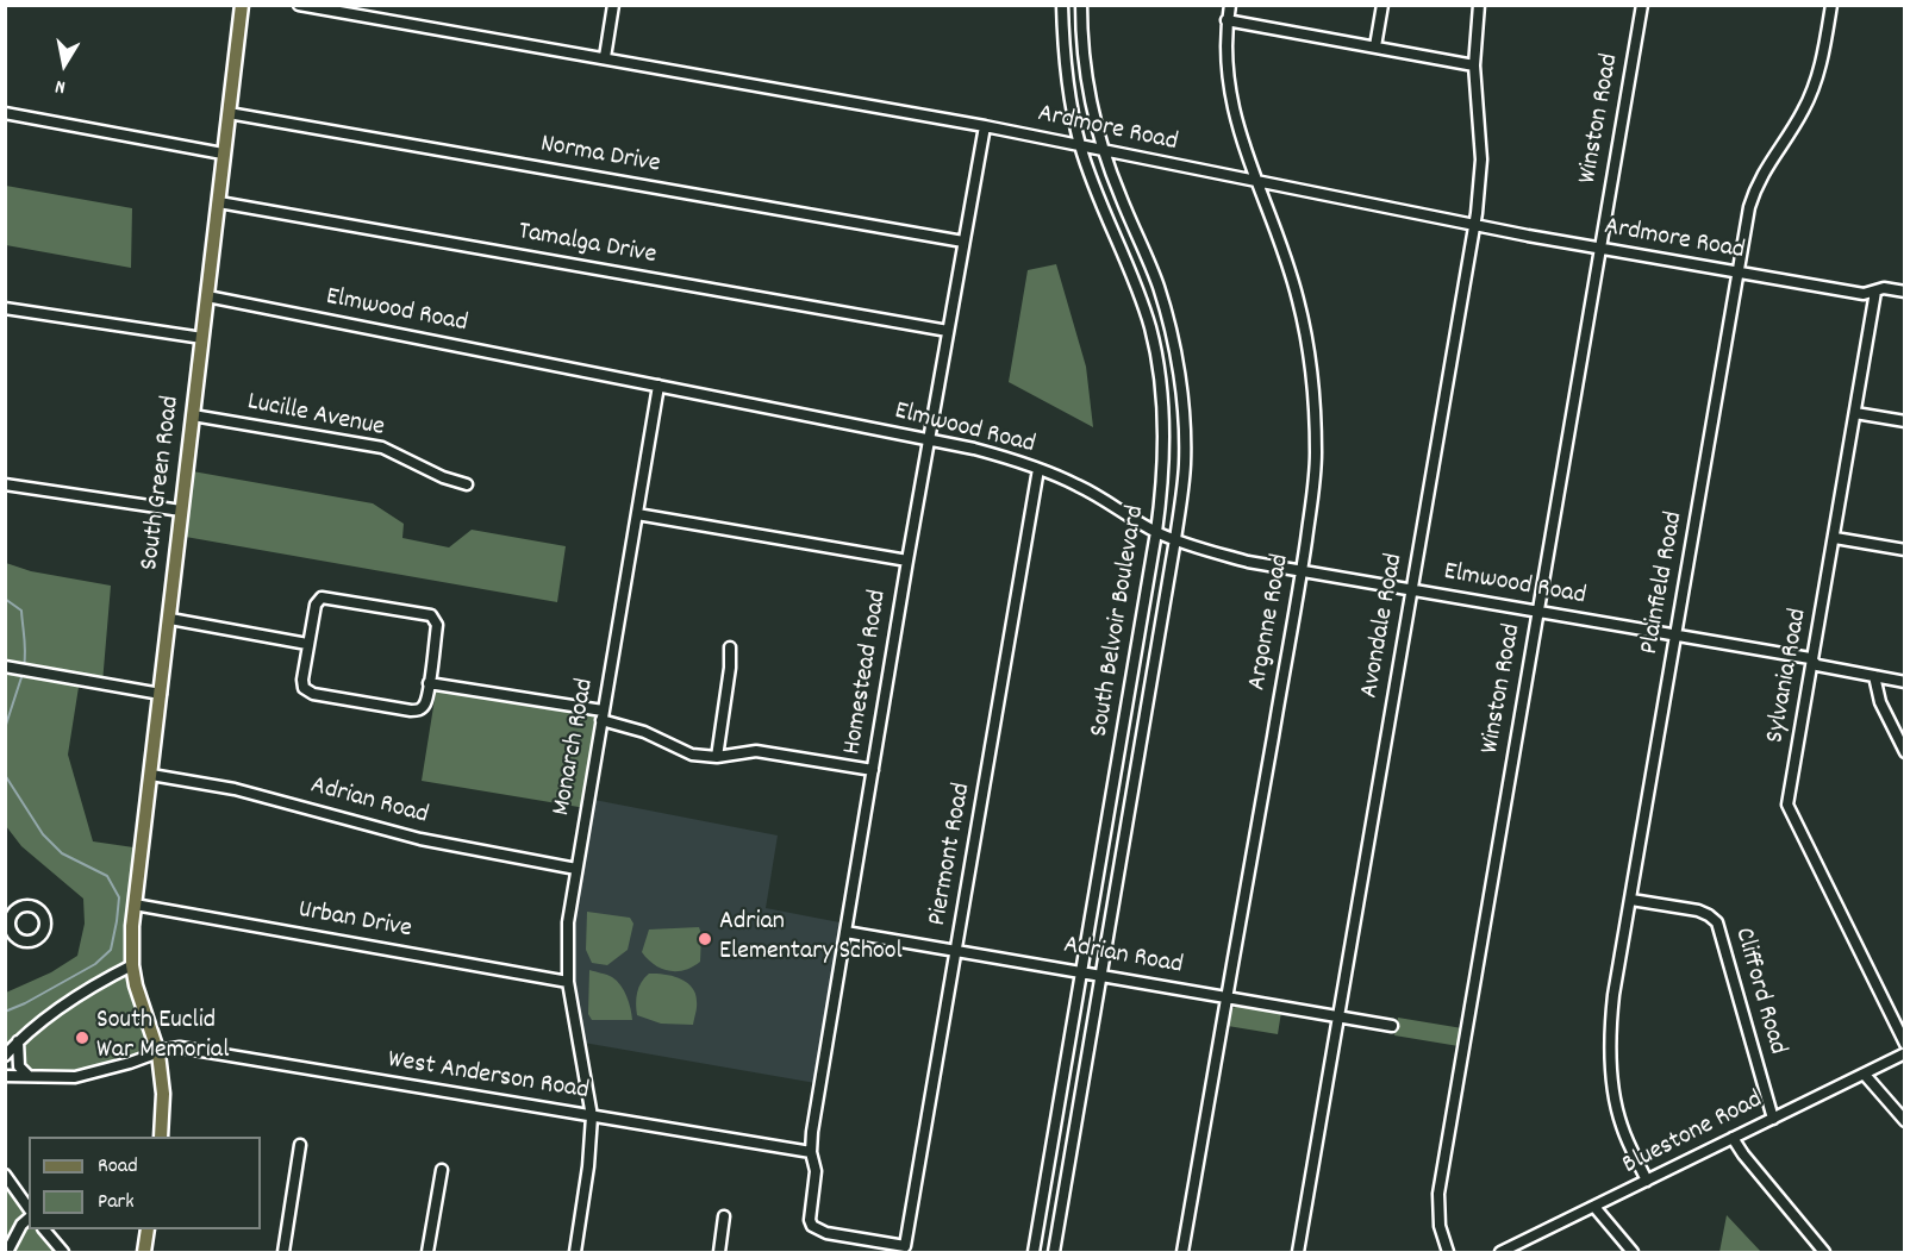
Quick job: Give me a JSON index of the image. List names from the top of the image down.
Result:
{
  "streets": {
    "main road": ["South Green Road"],
    "street": [
      "Winston Road",
      "Ardmore Road",
      "Norma Drive",
      "Tamalga Drive",
      "Elmwood Road",
      "Lucille Avenue",
      "Plainfield Road",
      "South Belvoir Boulevard",
      "Argonne Road",
      "Avondale Road",
      "Homestead Road",
      "Sylvania Road",
      "Monarch Road",
      "Adrian Road",
      "Piermont Road",
      "Urban Drive",
      "Clifford Road",
      "West Anderson Road",
      "Bluestone Road"
    ]
  },
  "crossings": [
    ["Winston Road", "Ardmore Road"],
    ["Winston Road", "Elmwood Road"],
    ["Ardmore Road", "Plainfield Road"],
    ["Ardmore Road", "South Belvoir Boulevard"],
    ["Ardmore Road", "Argonne Road"],
    ["Ardmore Road", "Avondale Road"],
    ["Ardmore Road", "Homestead Road"],
    ["Ardmore Road", "Sylvania Road"],
    ["Norma Drive", "South Green Road"],
    ["Norma Drive", "Homestead Road"],
    ["Tamalga Drive", "South Green Road"],
    ["Tamalga Drive", "Homestead Road"],
    ["Elmwood Road", "South Green Road"],
    ["Elmwood Road", "Plainfield Road"],
    ["Elmwood Road", "South Belvoir Boulevard"],
    ["Elmwood Road", "Argonne Road"],
    ["Elmwood Road", "Avondale Road"],
    ["Elmwood Road", "Homestead Road"],
    ["Elmwood Road", "Sylvania Road"],
    ["Elmwood Road", "Monarch Road"],
    ["Elmwood Road", "Piermont Road"],
    ["Lucille Avenue", "South Green Road"],
    ["South Green Road", "Adrian Road"],
    ["South Green Road", "Urban Drive"],
    ["South Green Road", "West Anderson Road"],
    ["Plainfield Road", "Clifford Road"],
    ["Plainfield Road", "Bluestone Road"],
    ["South Belvoir Boulevard", "Adrian Road"],
    ["Argonne Road", "Adrian Road"],
    ["Avondale Road", "Adrian Road"],
    ["Homestead Road", "Adrian Road"],
    ["Homestead Road", "Piermont Road"],
    ["Homestead Road", "West Anderson Road"],
    ["Monarch Road", "Adrian Road"],
    ["Monarch Road", "Urban Drive"],
    ["Monarch Road", "West Anderson Road"],
    ["Adrian Road", "Piermont Road"],
    ["Clifford Road", "Bluestone Road"]
  ],
  "places": ["Adrian Elementary School", "South Euclid War Memorial"],
  "legend": ["Road", "Park"],
  "north": "bottom"
}
